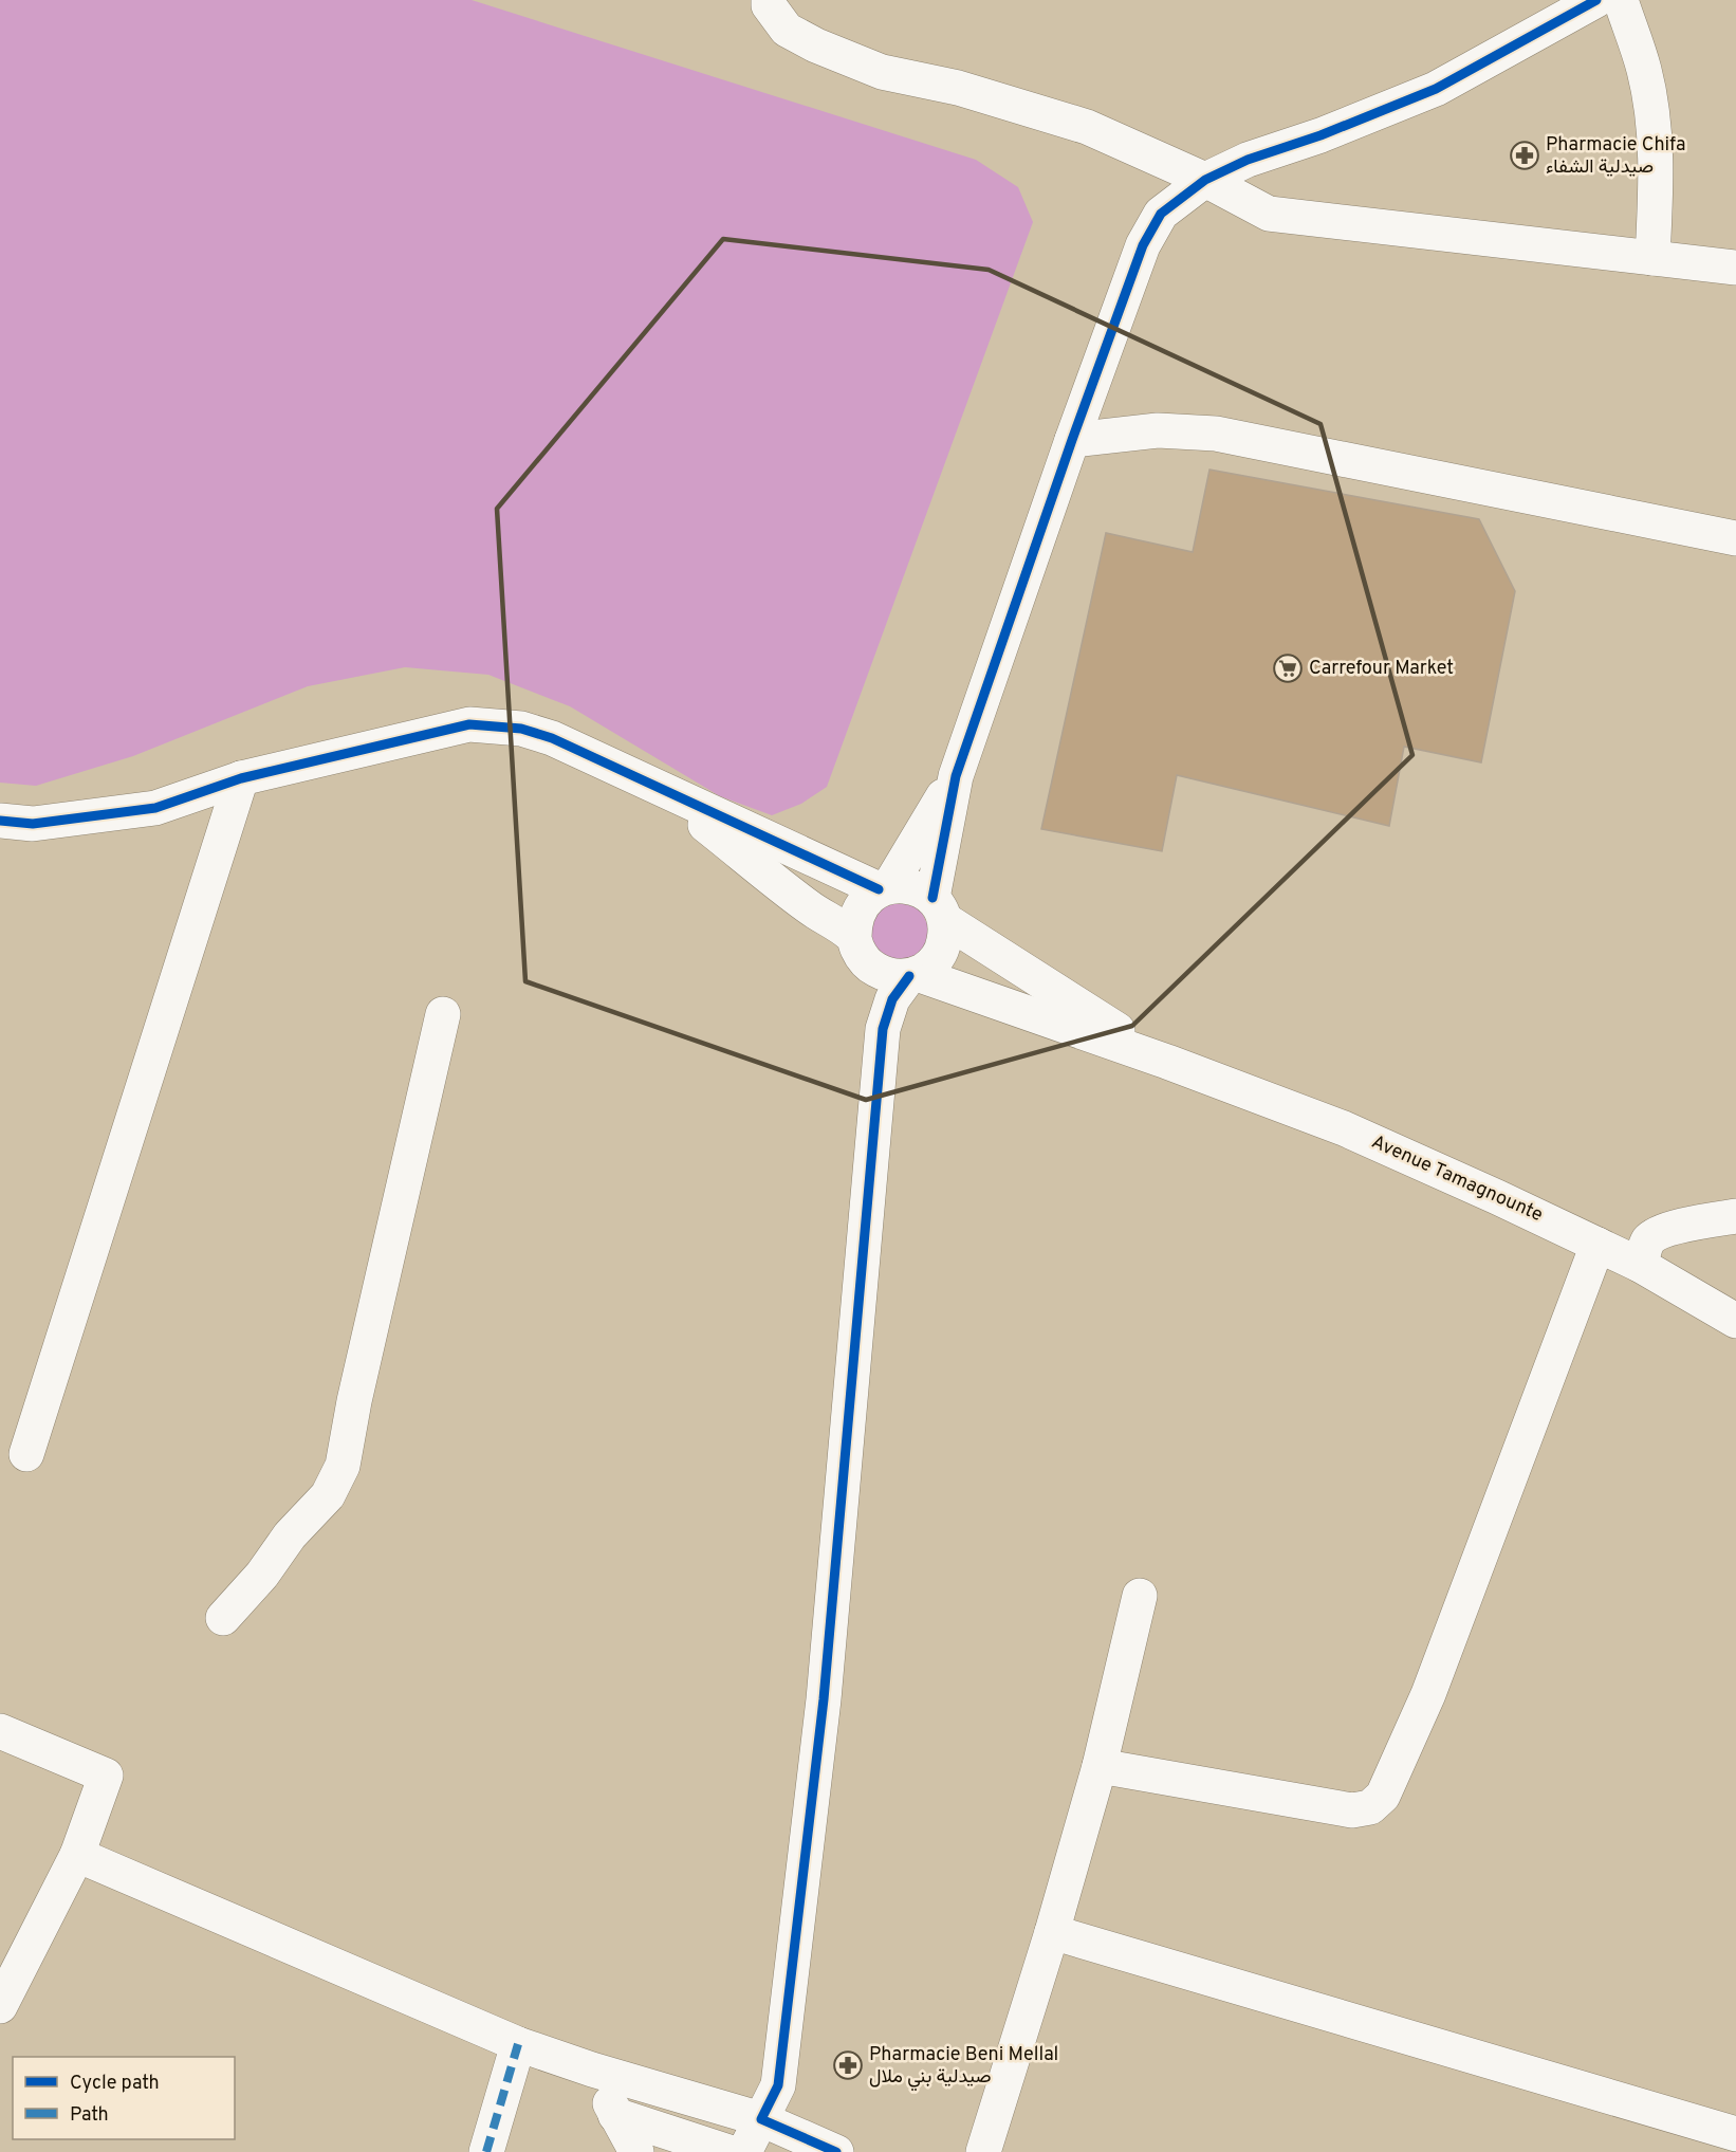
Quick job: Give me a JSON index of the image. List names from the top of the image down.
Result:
{
  "streets": {
    "street": ["Avenue Tamagnounte"]
  },
  "places": {
    "pharmacy": ["Pharmacie Chifa صيدلية الشفاء", "Pharmacie Beni Mellal صيدلية بني ملال"],
    "supermarket": ["Carrefour Market"]
  },
  "legend": ["Cycle path", "Path"]
}
